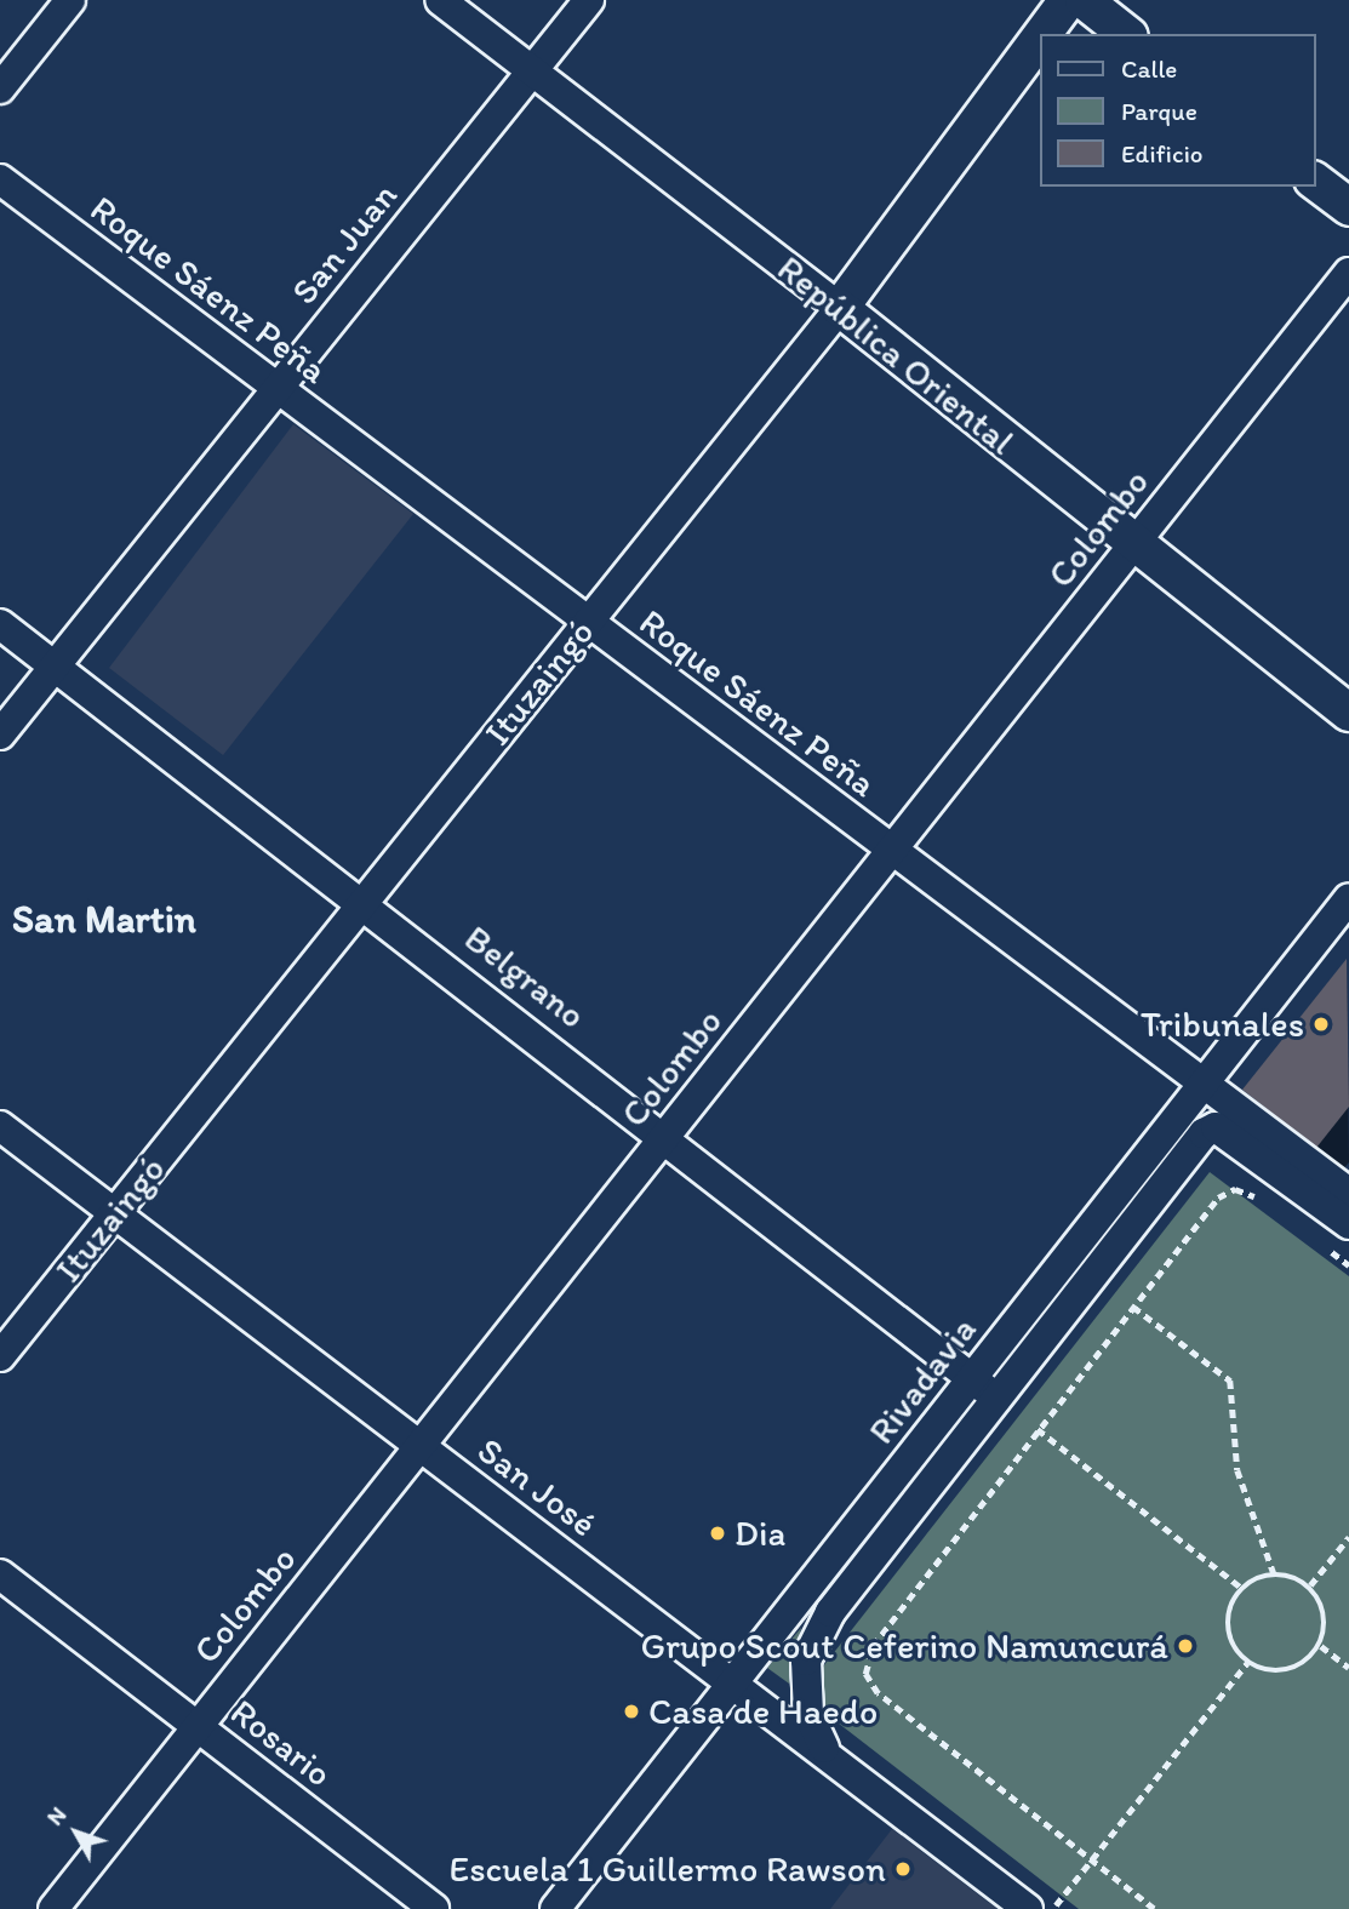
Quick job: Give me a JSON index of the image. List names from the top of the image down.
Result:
{
  "streets": {
    "street": [
      "San Juan",
      "Roque Sáenz Peña",
      "República Oriental",
      "Colombo",
      "Ituzaingó",
      "Belgrano",
      "Rivadavia",
      "San José",
      "Rosario"
    ]
  },
  "crossings": [
    ["San Juan", "Roque Sáenz Peña"],
    ["San Juan", "República Oriental"],
    ["San Juan", "Belgrano"],
    ["Roque Sáenz Peña", "Colombo"],
    ["Roque Sáenz Peña", "Ituzaingó"],
    ["Roque Sáenz Peña", "Rivadavia"],
    ["República Oriental", "Colombo"],
    ["República Oriental", "Ituzaingó"],
    ["Colombo", "Belgrano"],
    ["Colombo", "San José"],
    ["Colombo", "Rosario"],
    ["Ituzaingó", "Belgrano"],
    ["Ituzaingó", "San José"],
    ["Belgrano", "Rivadavia"],
    ["Rivadavia", "San José"]
  ],
  "districts": ["San Martin"],
  "places": [
    "Tribunales",
    "Dia",
    "Grupo Scout Ceferino Namuncurá",
    "Casa de Haedo",
    "Escuela 1 Guillermo Rawson"
  ],
  "legend": ["Calle", "Parque", "Edificio"],
  "north": "top left"
}
